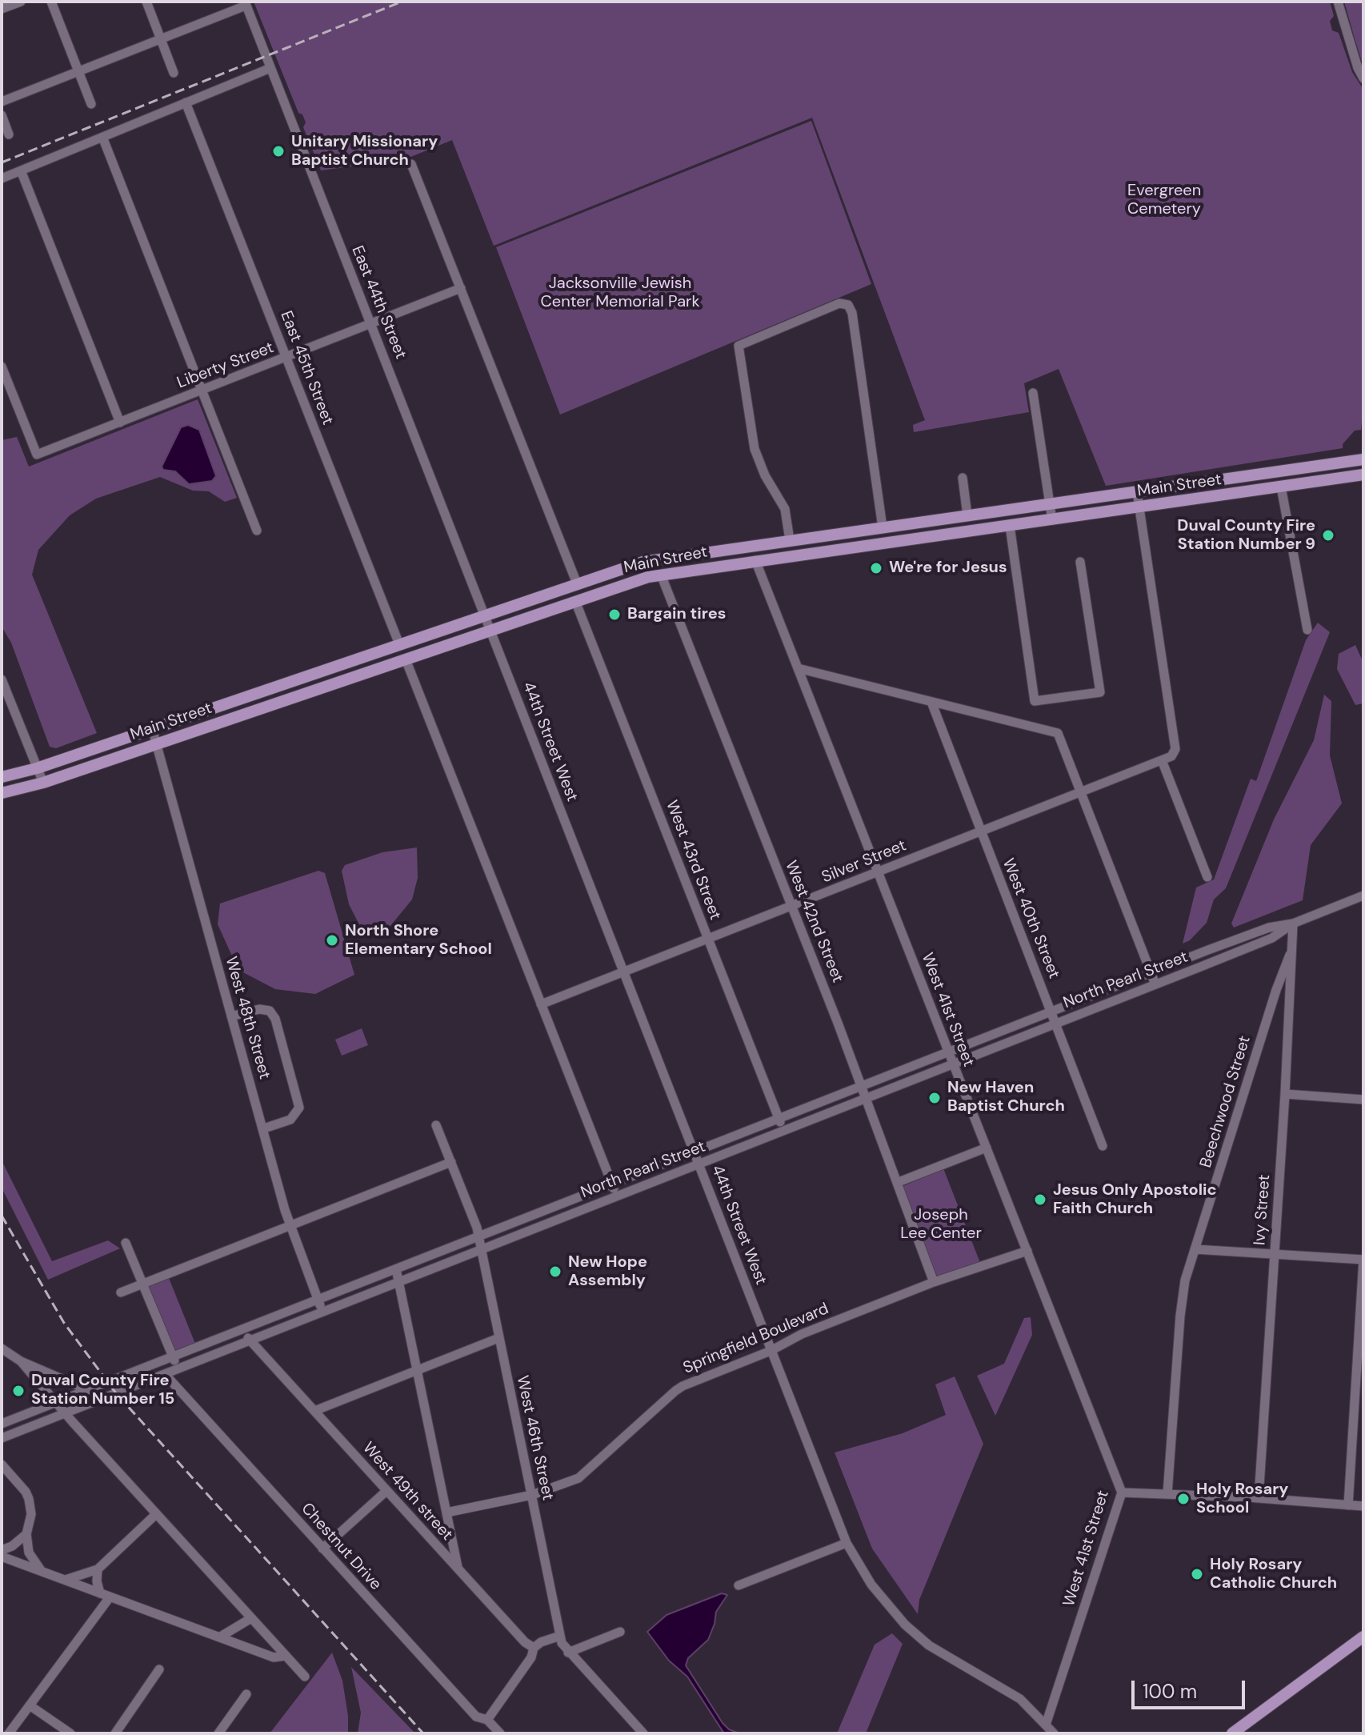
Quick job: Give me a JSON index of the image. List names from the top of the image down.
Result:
{
  "streets": {
    "main road": ["Main Street"],
    "street": [
      "East 44th Street",
      "Liberty Street",
      "East 45th Street",
      "44th Street West",
      "West 43rd Street",
      "Silver Street",
      "West 40th Street",
      "West 42nd Street",
      "North Pearl Street",
      "West 41st Street",
      "West 48th Street",
      "Beechwood Street",
      "Ivy Street",
      "Springfield Boulevard",
      "West 46th Street",
      "West 49th street",
      "Chestnut Drive"
    ]
  },
  "crossings": [
    ["East 44th Street", "Liberty Street"],
    ["East 44th Street", "Main Street"],
    ["East 44th Street", "44th Street West"],
    ["Liberty Street", "East 45th Street"],
    ["East 45th Street", "Main Street"],
    ["Main Street", "44th Street West"],
    ["Main Street", "West 43rd Street"],
    ["Main Street", "West 42nd Street"],
    ["Main Street", "West 41st Street"],
    ["Main Street", "West 48th Street"],
    ["44th Street West", "Silver Street"],
    ["44th Street West", "North Pearl Street"],
    ["44th Street West", "West 41st Street"],
    ["44th Street West", "Springfield Boulevard"],
    ["West 43rd Street", "Silver Street"],
    ["West 43rd Street", "North Pearl Street"],
    ["Silver Street", "West 40th Street"],
    ["Silver Street", "West 42nd Street"],
    ["Silver Street", "West 41st Street"],
    ["West 40th Street", "North Pearl Street"],
    ["West 42nd Street", "North Pearl Street"],
    ["West 42nd Street", "Springfield Boulevard"],
    ["North Pearl Street", "West 41st Street"],
    ["North Pearl Street", "West 48th Street"],
    ["North Pearl Street", "Ivy Street"],
    ["North Pearl Street", "West 46th Street"],
    ["North Pearl Street", "West 49th street"],
    ["North Pearl Street", "Chestnut Drive"],
    ["West 41st Street", "Springfield Boulevard"],
    ["Beechwood Street", "Ivy Street"],
    ["Springfield Boulevard", "West 46th Street"]
  ],
  "parks": ["Evergreen Cemetery", "Jacksonville Jewish Center Memorial Park", "Joseph Lee Center"],
  "places": [
    "Unitary Missionary Baptist Church",
    "Duval County Fire Station Number 9",
    "We're for Jesus",
    "Bargain tires",
    "North Shore Elementary School",
    "New Haven Baptist Church",
    "Jesus Only Apostolic Faith Church",
    "New Hope Assembly",
    "Duval County Fire Station Number 15",
    "Holy Rosary School",
    "Holy Rosary Catholic Church"
  ],
  "scale_bar": "100 m"
}
